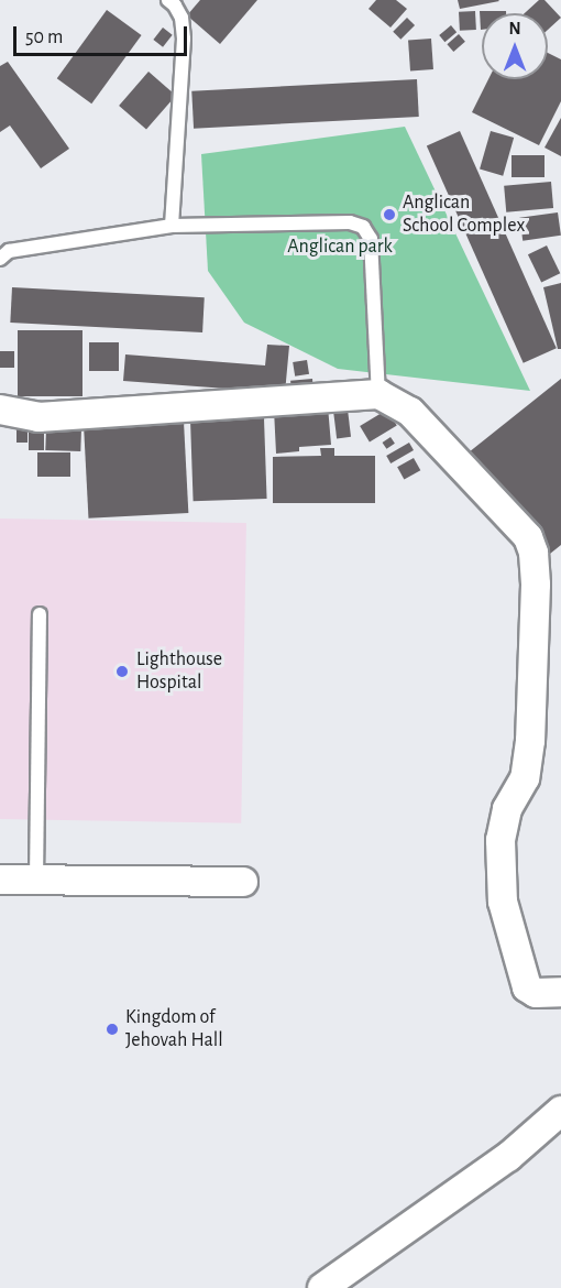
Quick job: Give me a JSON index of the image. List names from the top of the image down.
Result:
{
  "parks": ["Anglican park"],
  "places": ["Anglican School Complex", "Lighthouse Hospital", "Kingdom of Jehovah Hall"],
  "scale_bar": "50 m",
  "north": "top"
}
